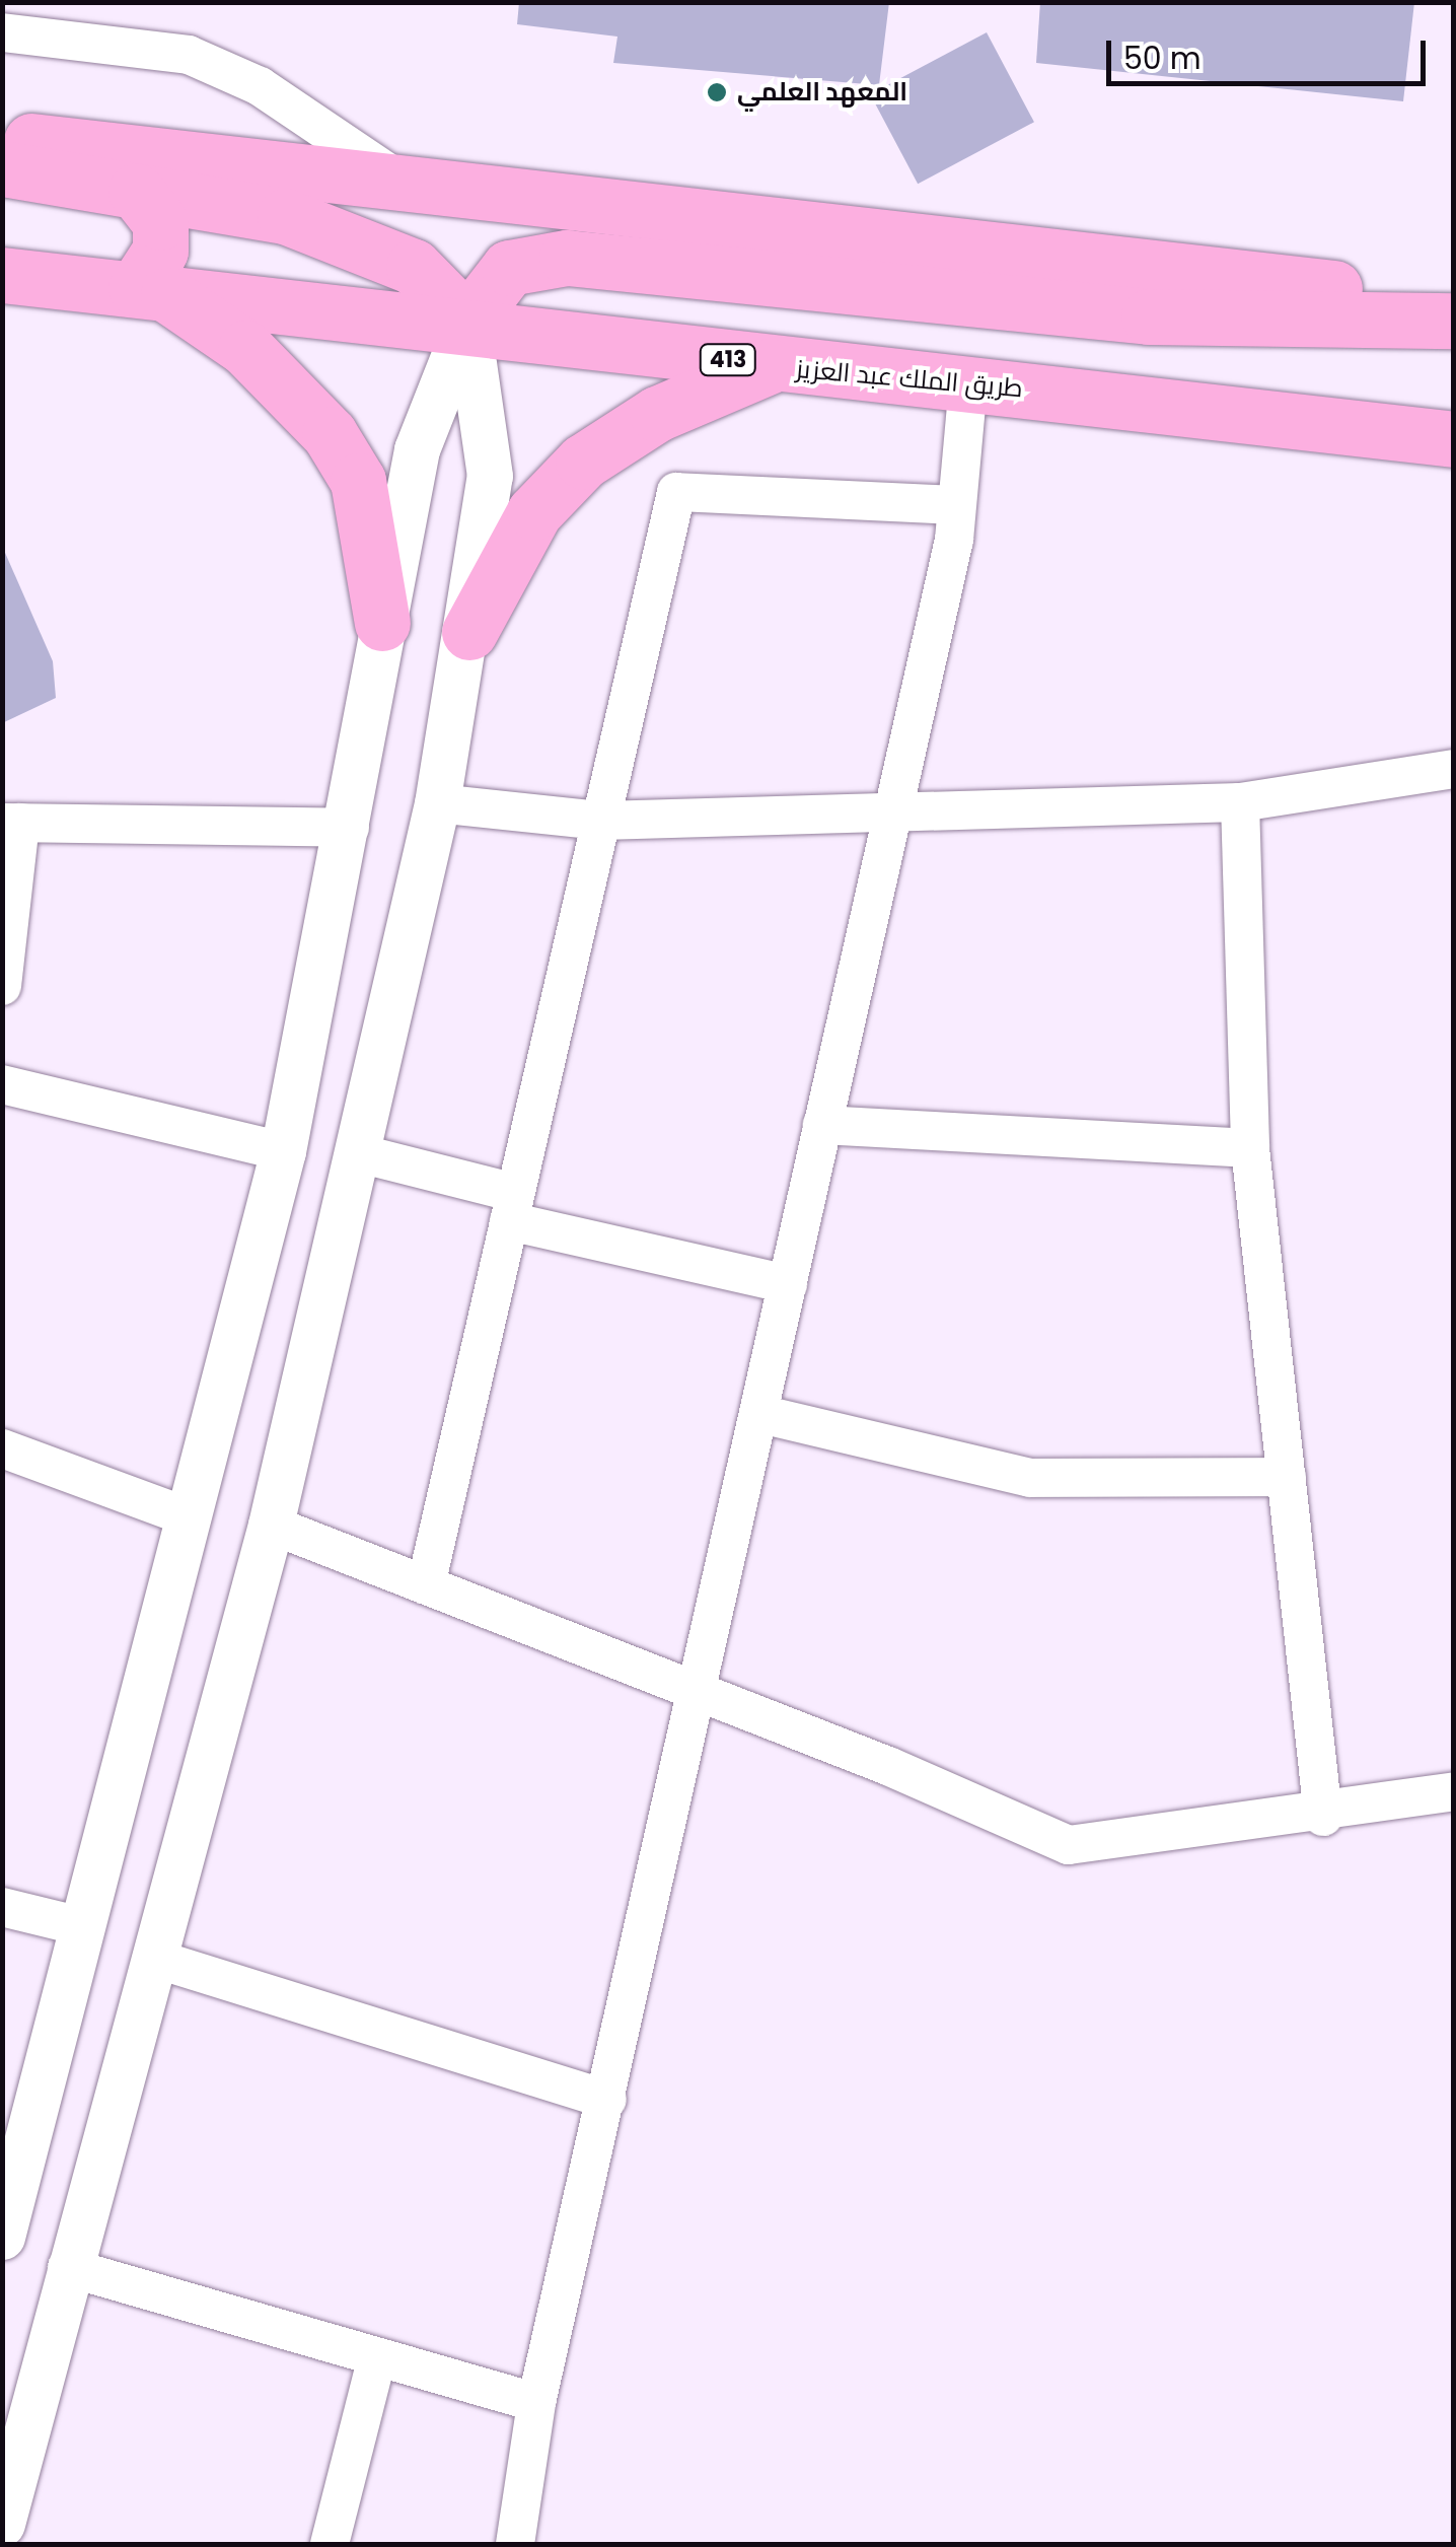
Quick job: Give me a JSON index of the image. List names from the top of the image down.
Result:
{
  "streets": {
    "highway": ["413", "طريق الملك عبد العزيز"]
  },
  "places": ["المعهد العلمي"],
  "scale_bar": "50 m"
}
